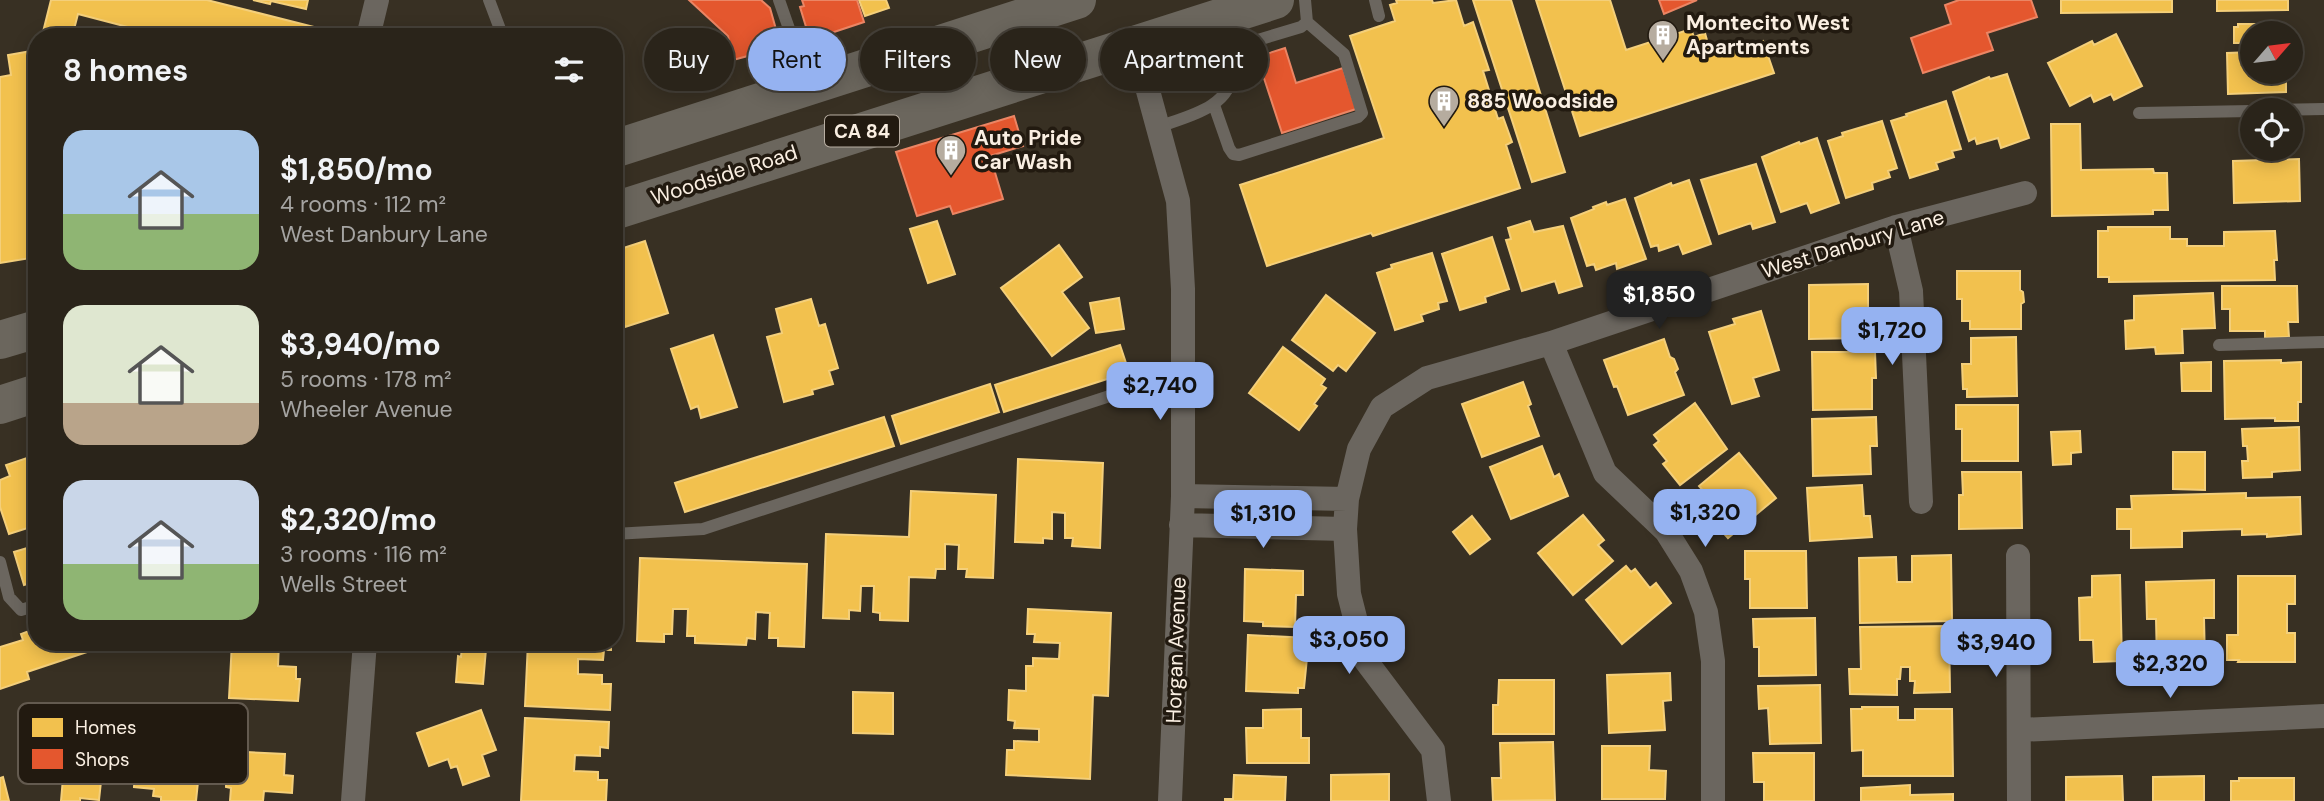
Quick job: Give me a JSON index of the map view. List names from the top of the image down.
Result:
{
  "streets": {
    "main road": ["CA 84", "Woodside Road"],
    "street": ["West Danbury Lane", "Horgan Avenue"]
  },
  "places": {
    "building": ["Montecito West Apartments", "885 Woodside", "Auto Pride Car Wash"]
  },
  "legend": ["Homes", "Shops"],
  "north": "top right",
  "page": {
    "chip": [
      "Buy",
      "Rent",
      "Filters",
      "New",
      "Apartment"
    ],
    "heading": "8 homes",
    "list": [
      {
        "name": "$1,850/mo",
        "note": "4 rooms · 112 m² · West Danbury Lane"
      },
      {
        "name": "$3,940/mo",
        "note": "5 rooms · 178 m² · Wheeler Avenue"
      },
      {
        "name": "$2,320/mo",
        "note": "3 rooms · 116 m² · Wells Street"
      }
    ],
    "price": [
      "$1,850",
      "$1,720",
      "$2,740",
      "$1,320",
      "$1,310",
      "$3,050",
      "$3,940",
      "$2,320"
    ]
  }
}
